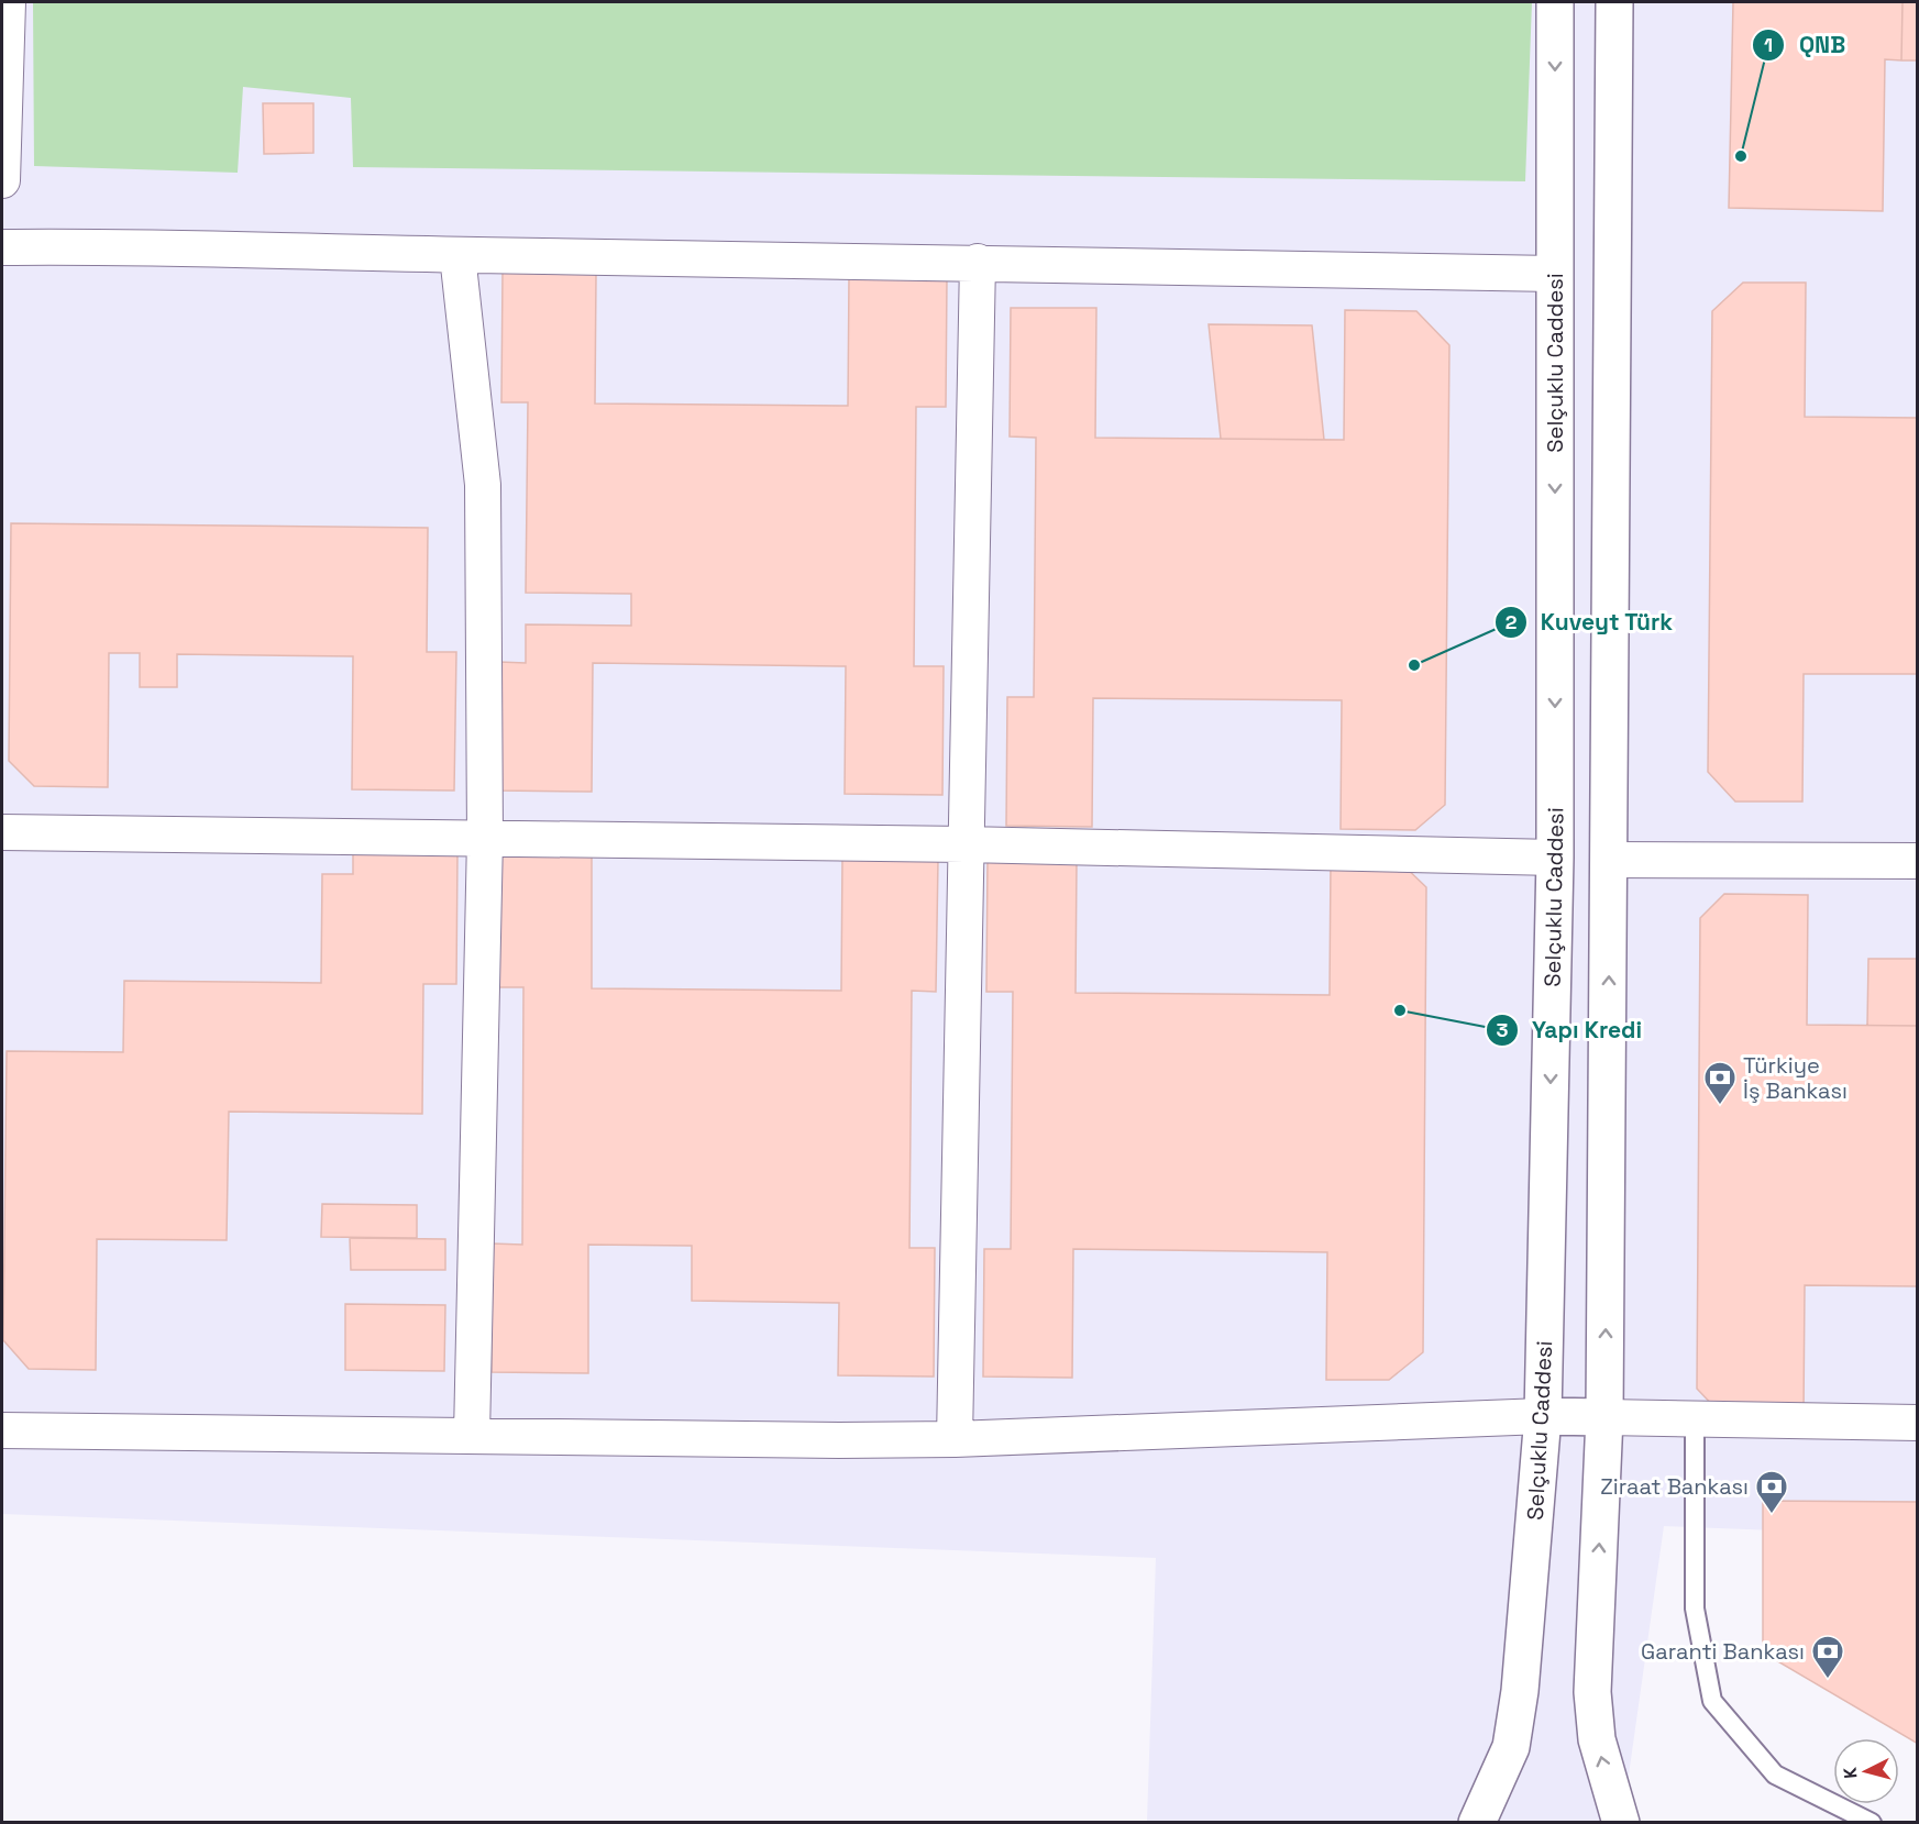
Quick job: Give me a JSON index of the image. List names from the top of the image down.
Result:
{
  "streets": {
    "street": ["Selçuklu Caddesi"]
  },
  "places": {
    "other": ["QNB", "Kuveyt Türk", "Yapı Kredi"],
    "bank": ["Türkiye İş Bankası", "Ziraat Bankası", "Garanti Bankası"]
  },
  "north": "left"
}
